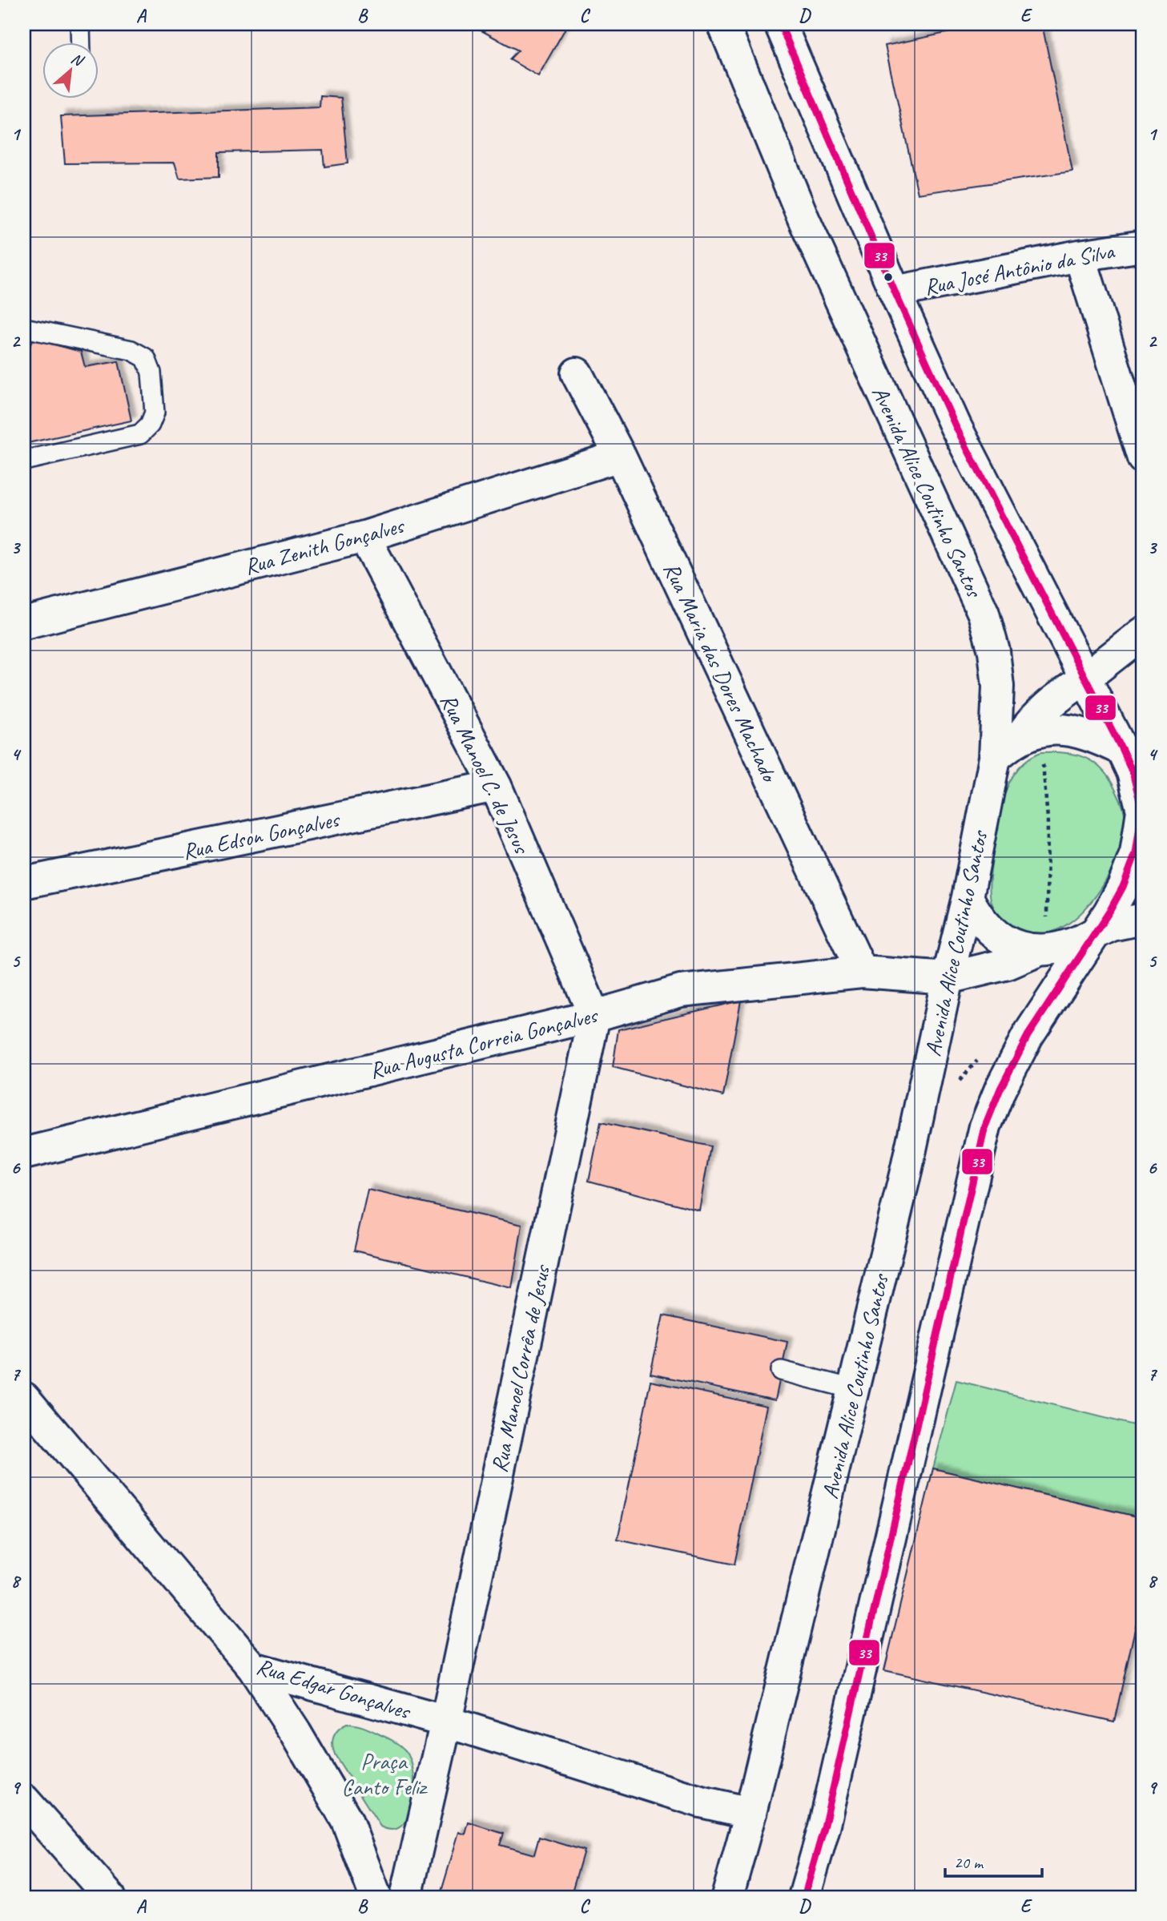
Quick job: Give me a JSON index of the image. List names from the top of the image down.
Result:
{
  "streets": {
    "street": [
      "Rua José Antônio da Silva",
      "Avenida Alice Coutinho Santos",
      "Rua Zenith Gonçalves",
      "Rua Maria das Dores Machado",
      "Rua Manoel C. de Jesus",
      "Rua Edson Gonçalves",
      "Rua Augusta Correia Gonçalves",
      "Rua Manoel Corrêa de Jesus",
      "Rua Edgar Gonçalves"
    ]
  },
  "crossings": [
    ["Avenida Alice Coutinho Santos", "Rua Augusta Correia Gonçalves"],
    ["Avenida Alice Coutinho Santos", "Rua Edgar Gonçalves"],
    ["Rua Zenith Gonçalves", "Rua Maria das Dores Machado"],
    ["Rua Zenith Gonçalves", "Rua Manoel C. de Jesus"],
    ["Rua Maria das Dores Machado", "Rua Augusta Correia Gonçalves"],
    ["Rua Manoel C. de Jesus", "Rua Edson Gonçalves"],
    ["Rua Manoel C. de Jesus", "Rua Augusta Correia Gonçalves"],
    ["Rua Manoel C. de Jesus", "Rua Manoel Corrêa de Jesus"],
    ["Rua Augusta Correia Gonçalves", "Rua Manoel Corrêa de Jesus"],
    ["Rua Manoel Corrêa de Jesus", "Rua Edgar Gonçalves"]
  ],
  "parks": ["Praça Canto Feliz"],
  "lines": ["transit line 33"],
  "scale_bar": "20 m",
  "north": "top right",
  "grid": {
    "columns": [
      "A",
      "B",
      "C",
      "D",
      "E"
    ],
    "rows": [
      "1",
      "2",
      "3",
      "4",
      "5",
      "6",
      "7",
      "8",
      "9"
    ]
  }
}
